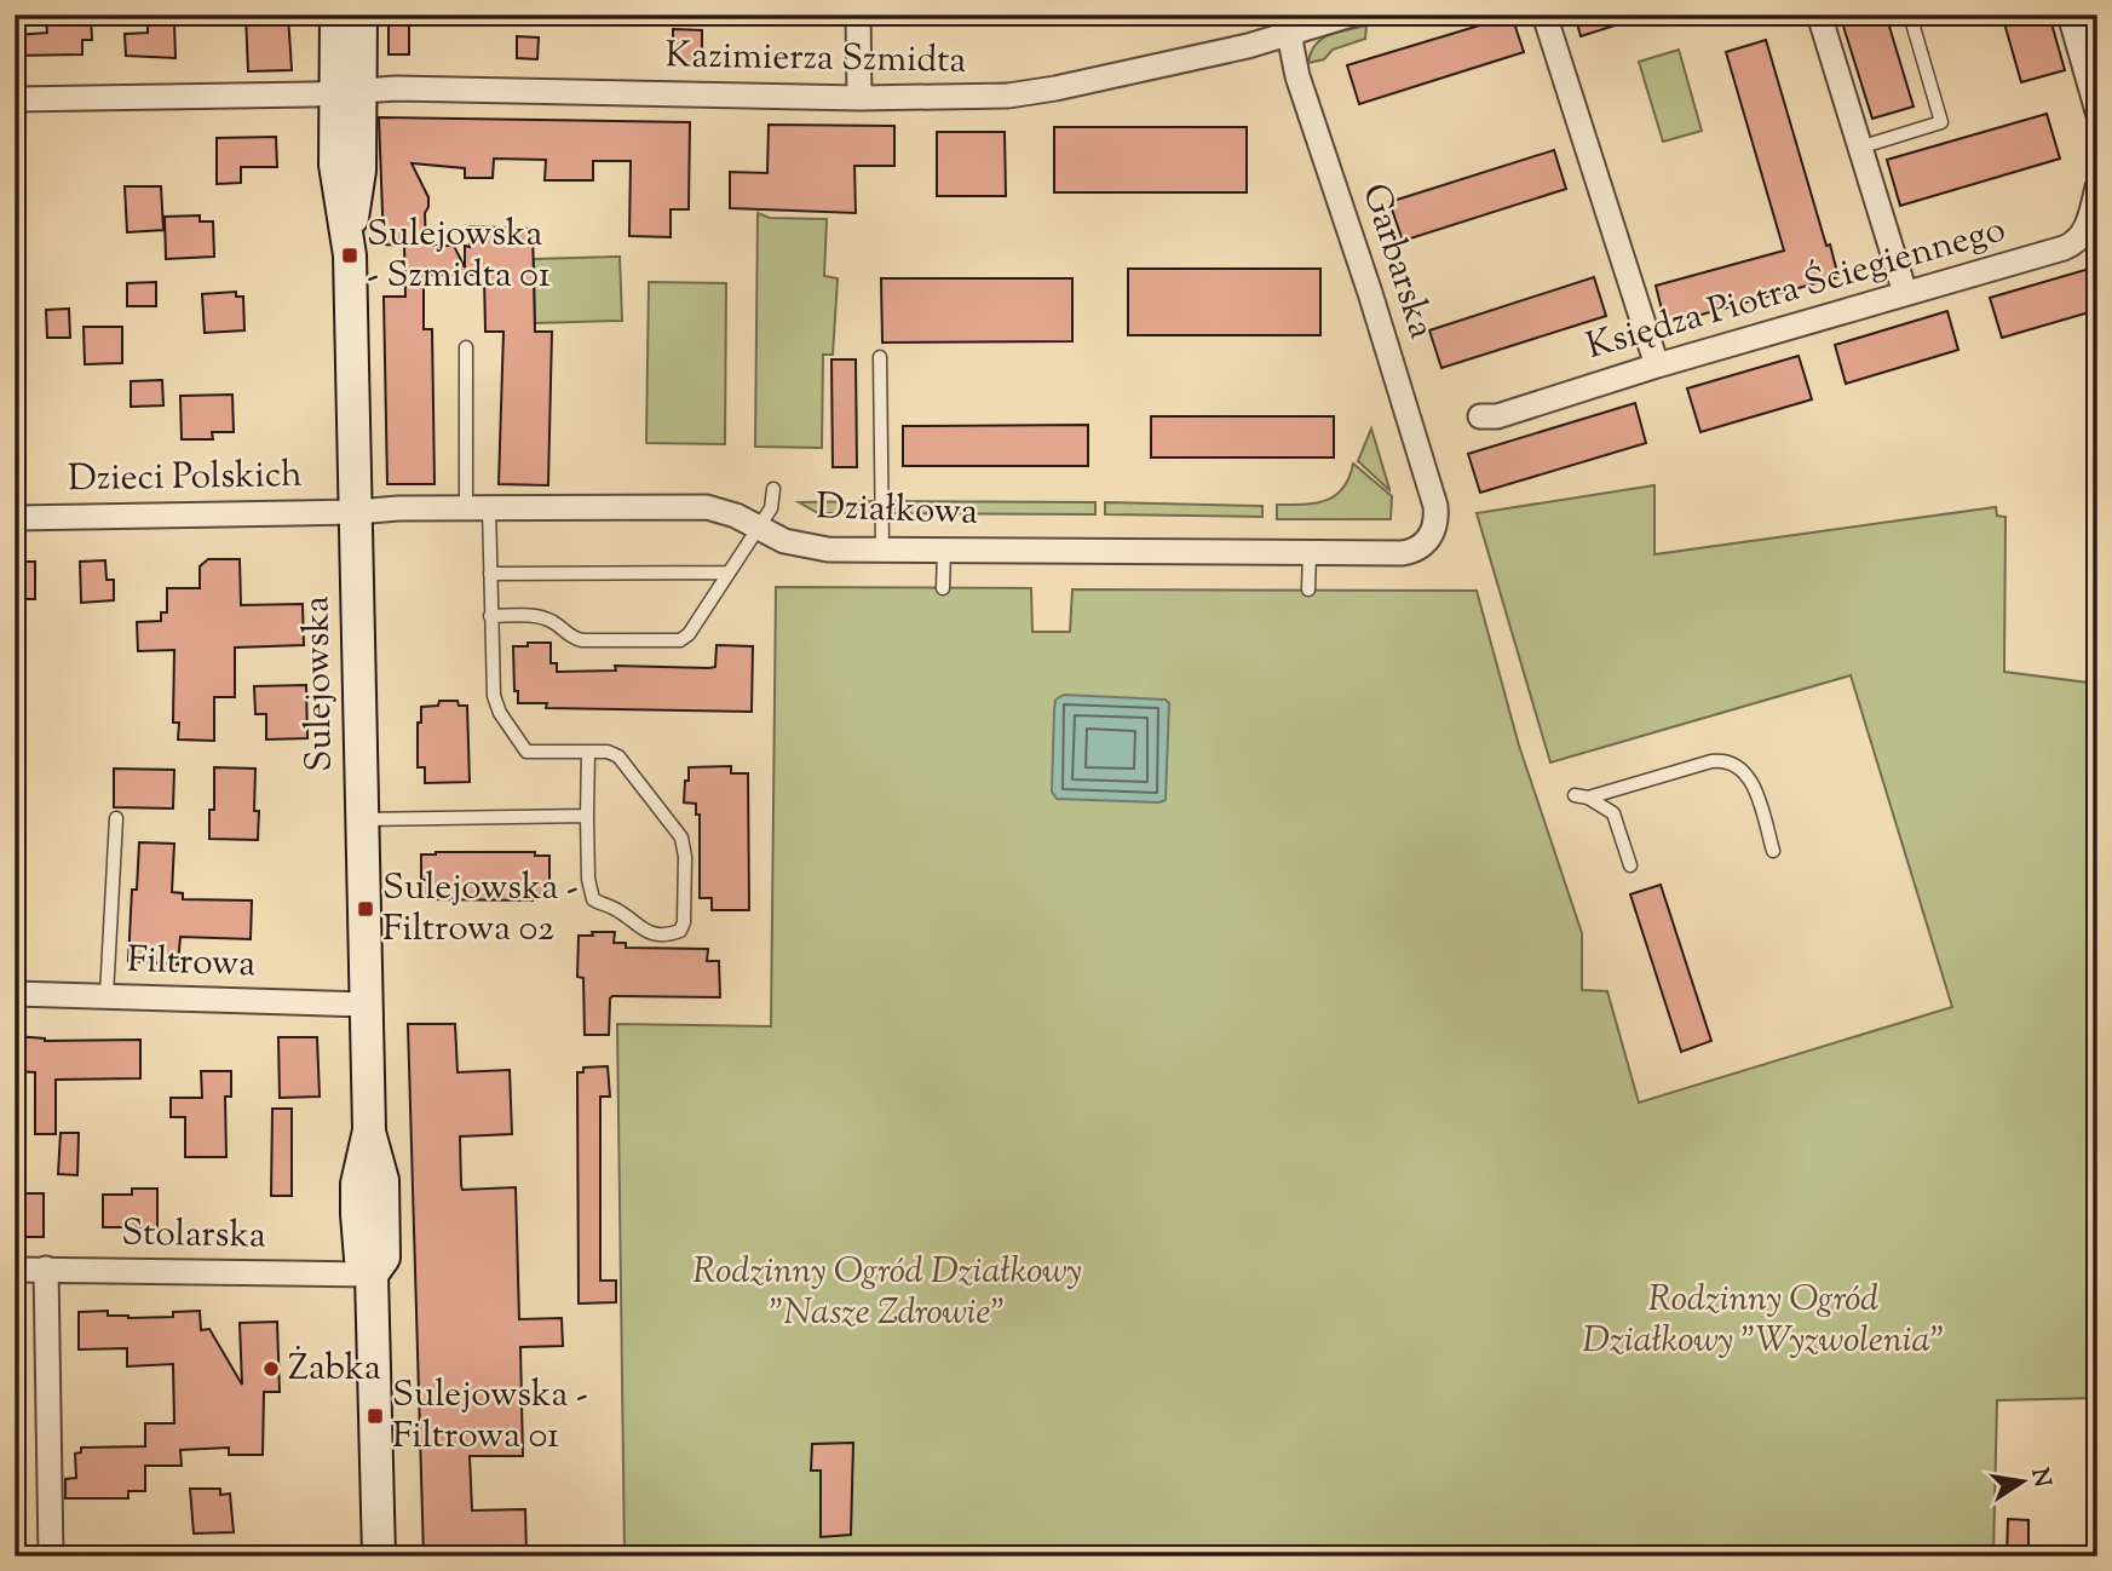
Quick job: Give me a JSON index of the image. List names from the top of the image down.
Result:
{
  "streets": {
    "main road": ["Sulejowska"],
    "street": [
      "Kazimierza Szmidta",
      "Garbarska",
      "Księdza Piotra Ściegiennego",
      "Dzieci Polskich",
      "Działkowa",
      "Filtrowa",
      "Stolarska"
    ]
  },
  "crossings": [
    ["Kazimierza Szmidta", "Garbarska"],
    ["Kazimierza Szmidta", "Sulejowska"],
    ["Garbarska", "Działkowa"],
    ["Dzieci Polskich", "Działkowa"],
    ["Dzieci Polskich", "Sulejowska"],
    ["Działkowa", "Sulejowska"],
    ["Sulejowska", "Filtrowa"],
    ["Sulejowska", "Stolarska"]
  ],
  "parks": ["Rodzinny Ogród Działkowy \"Nasze Zdrowie\"", "Rodzinny Ogród Działkowy \"Wyzwolenia\""],
  "places": {
    "transit": ["Sulejowska - Szmidta 01", "Sulejowska - Filtrowa 02", "Sulejowska - Filtrowa 01"],
    "other": ["Żabka"]
  },
  "north": "right"
}
